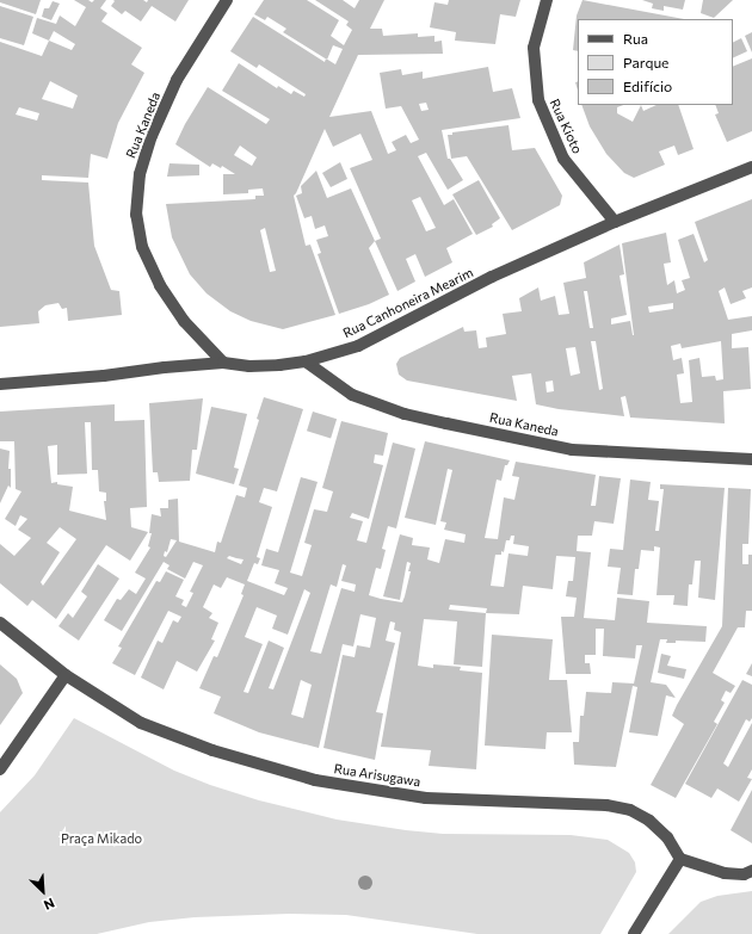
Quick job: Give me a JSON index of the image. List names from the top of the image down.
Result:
{
  "streets": {
    "street": [
      "Rua Kaneda",
      "Rua Kioto",
      "Rua Canhoneira Mearim",
      "Rua Arisugawa"
    ]
  },
  "crossings": [
    ["Rua Kaneda", "Rua Canhoneira Mearim"],
    ["Rua Kioto", "Rua Canhoneira Mearim"]
  ],
  "parks": ["Praça Mikado"],
  "legend": ["Rua", "Parque", "Edifício"],
  "north": "bottom right"
}
